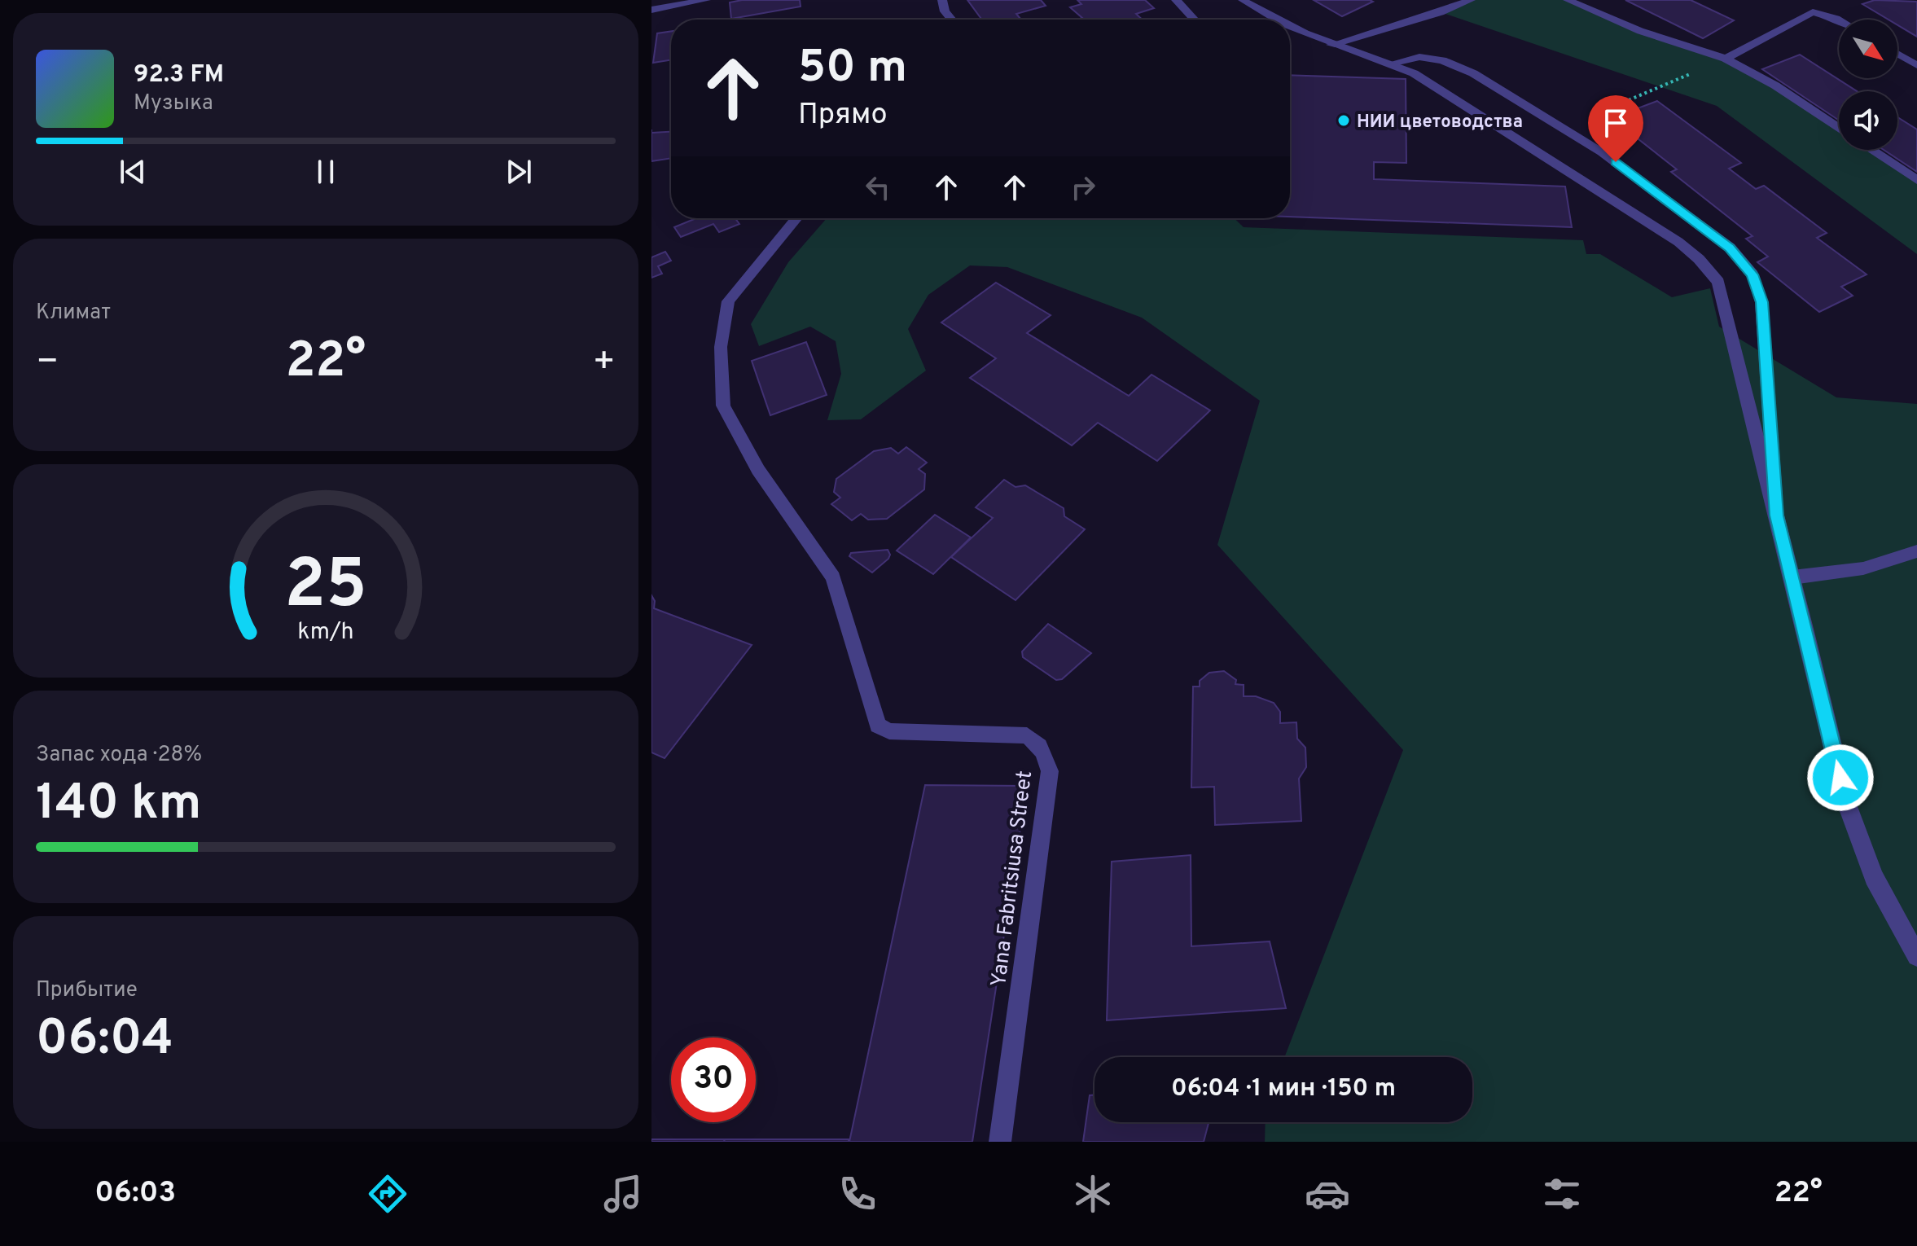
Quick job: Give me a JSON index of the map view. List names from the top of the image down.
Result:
{
  "streets": {
    "street": ["Yana Fabritsiusa Street"]
  },
  "places": ["НИИ цветоводства"],
  "north": "bottom right",
  "page": {
    "turn": ["50 m", "Прямо"],
    "song": ["92.3 FM", "Музыка"],
    "tile": [
      "Климат",
      ["Запас хода · 28%", "140 km"],
      ["Прибытие", "06:04"]
    ],
    "heat": ["−", "22°", "+"],
    "limit": "30",
    "trip": "06:04 · 1 мин · 150 m",
    "tabs": ["06:03", "22°"],
    "gauge": ["25", "km/h"]
  }
}
